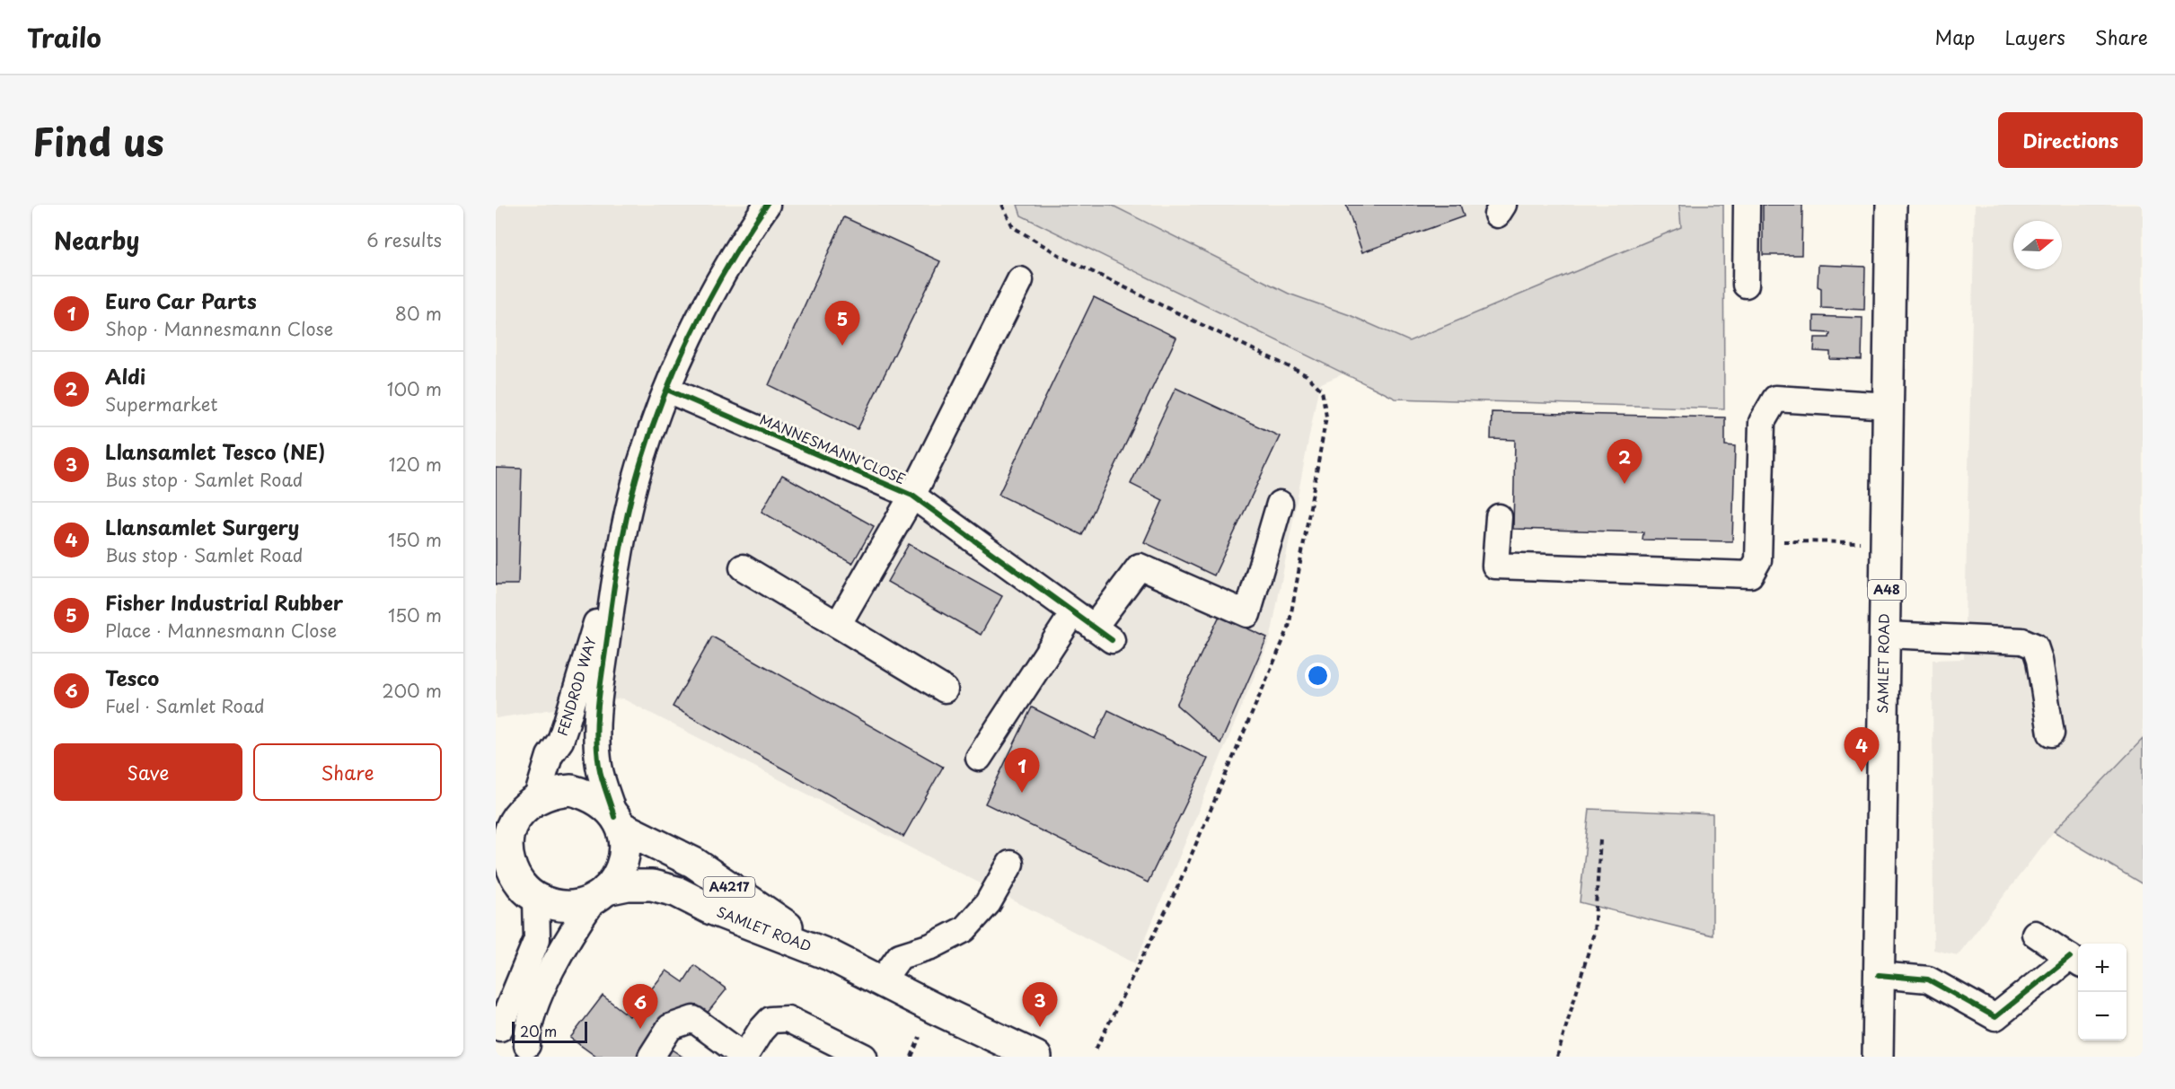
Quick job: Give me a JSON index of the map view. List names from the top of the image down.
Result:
{
  "streets": {
    "main road": ["A48", "SAMLET ROAD", "A4217"],
    "street": ["MANNESMANN CLOSE", "FENDROD WAY"]
  },
  "crossings": [
    ["MANNESMANN CLOSE", "FENDROD WAY"],
    ["SAMLET ROAD", "FENDROD WAY"]
  ],
  "scale_bar": "20 m",
  "north": "right",
  "page": {
    "header": "Trailo",
    "nav": ["Map", "Layers", "Share"],
    "title": "Find us",
    "buttons": [
      "Directions",
      ["Save", "Share"]
    ],
    "heading": ["Nearby", "6 results"],
    "list": [
      {
        "mark": "1",
        "name": "Euro Car Parts",
        "note": "Shop · Mannesmann Close",
        "value": "80 m"
      },
      {
        "mark": "2",
        "name": "Aldi",
        "note": "Supermarket",
        "value": "100 m"
      },
      {
        "mark": "3",
        "name": "Llansamlet Tesco (NE)",
        "note": "Bus stop · Samlet Road",
        "value": "120 m"
      },
      {
        "mark": "4",
        "name": "Llansamlet Surgery",
        "note": "Bus stop · Samlet Road",
        "value": "150 m"
      },
      {
        "mark": "5",
        "name": "Fisher Industrial Rubber",
        "note": "Place · Mannesmann Close",
        "value": "150 m"
      },
      {
        "mark": "6",
        "name": "Tesco",
        "note": "Fuel · Samlet Road",
        "value": "200 m"
      }
    ],
    "pins": [
      "5",
      "2",
      "4",
      "1",
      "3",
      "6"
    ],
    "map_buttons": ["+", "−"],
    "scale": "20 m"
  }
}
